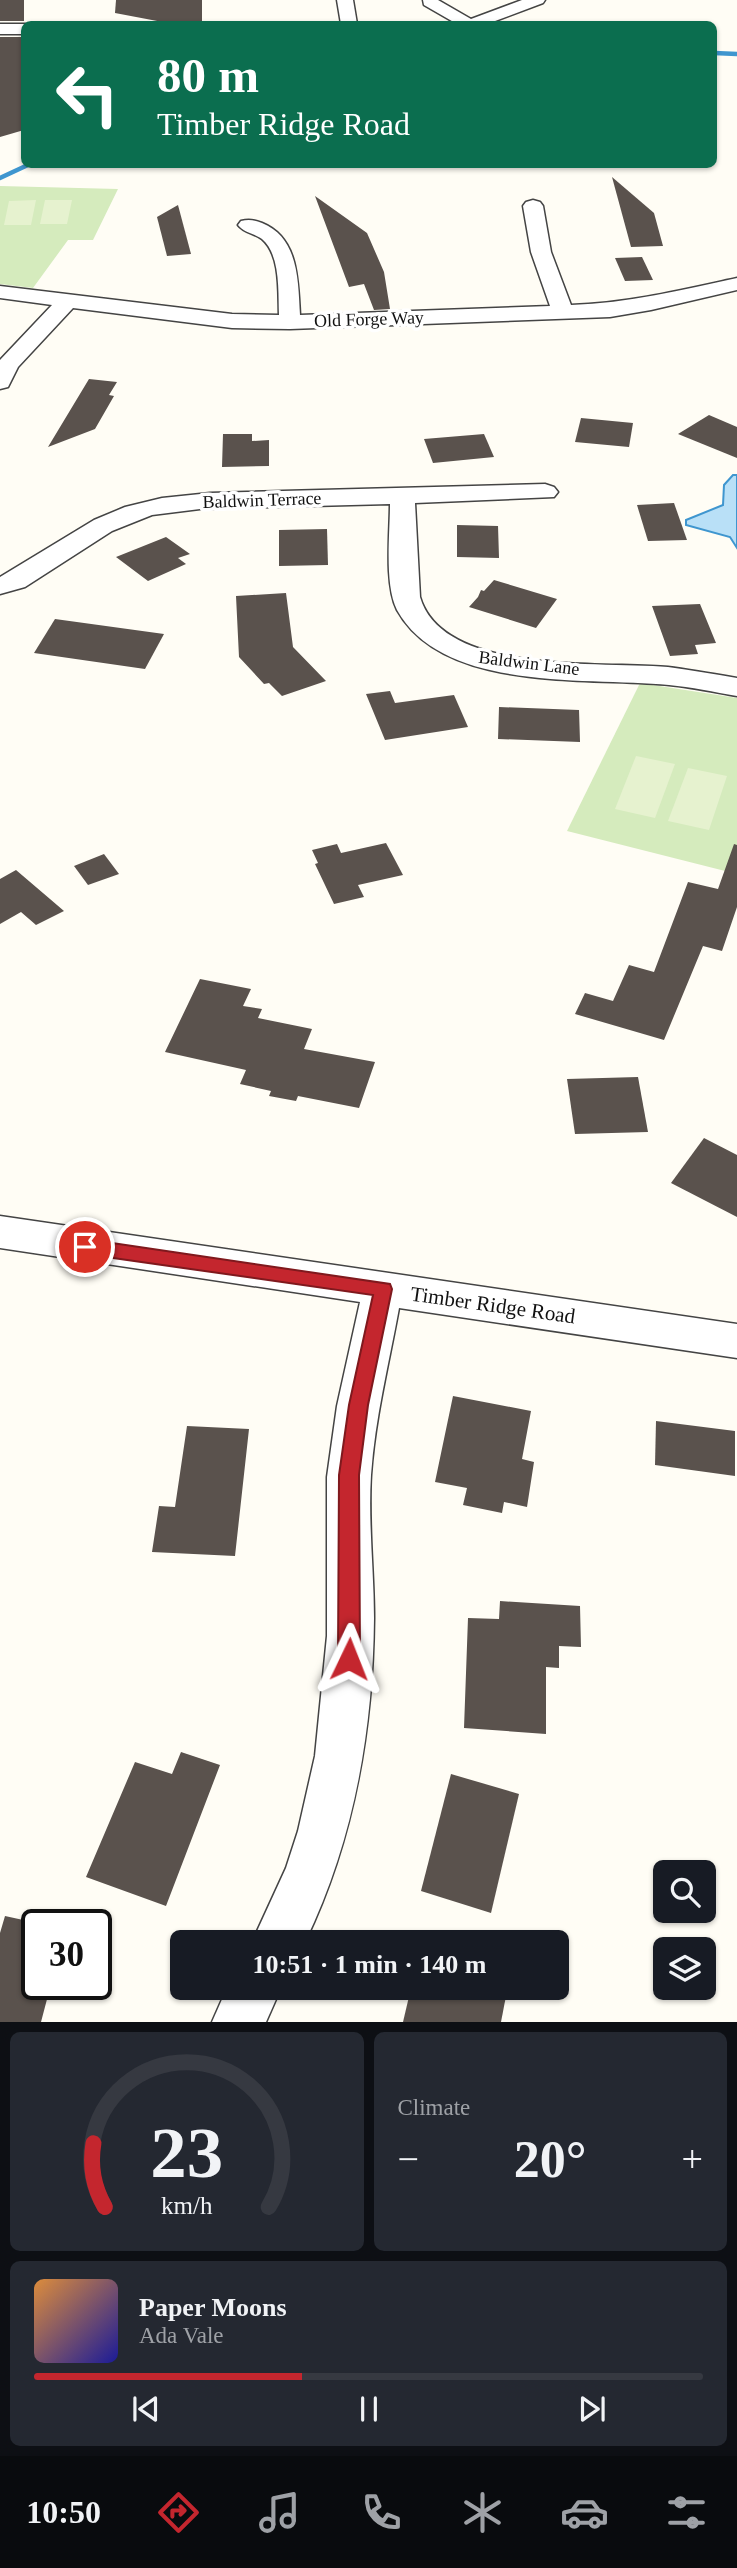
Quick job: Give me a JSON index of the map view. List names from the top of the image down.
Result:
{
  "streets": {
    "street": [
      "Old Forge Way",
      "Baldwin Terrace",
      "Baldwin Lane",
      "Timber Ridge Road"
    ]
  },
  "crossings": [
    ["Baldwin Terrace", "Baldwin Lane"]
  ],
  "page": {
    "turn": ["80 m", "Timber Ridge Road"],
    "limit": "30",
    "trip": "10:51 · 1 min · 140 m",
    "tile": "Climate",
    "heat": ["−", "20°", "+"],
    "song": ["Paper Moons", "Ada Vale"],
    "tabs": "10:50",
    "gauge": ["23", "km/h"]
  }
}
